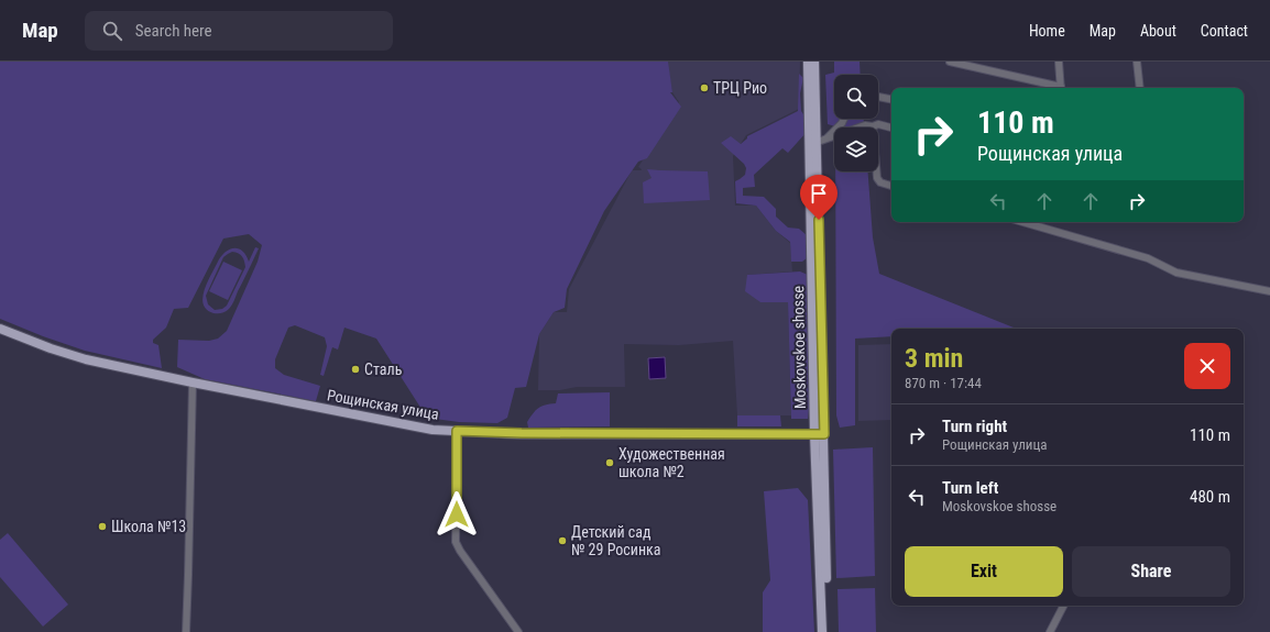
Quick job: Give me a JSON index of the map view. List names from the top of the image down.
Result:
{
  "streets": {
    "main road": ["Moskovskoe shosse", "Рощинская улица"]
  },
  "crossings": [
    ["Moskovskoe shosse", "Рощинская улица"]
  ],
  "places": [
    "ТРЦ Рио",
    "Сталь",
    "Художественная школа №2",
    "Школа №13",
    "Детский сад № 29 Росинка"
  ],
  "page": {
    "header": "Map",
    "search": "Search here",
    "nav": [
      "Home",
      "Map",
      "About",
      "Contact"
    ],
    "turn": ["110 m", "Рощинская улица"],
    "heading": ["3 min", "870 m · 17:44"],
    "list": [
      {
        "name": "Turn right",
        "note": "Рощинская улица",
        "value": "110 m"
      },
      {
        "name": "Turn left",
        "note": "Moskovskoe shosse",
        "value": "480 m"
      }
    ],
    "buttons": ["Exit", "Share"]
  }
}
